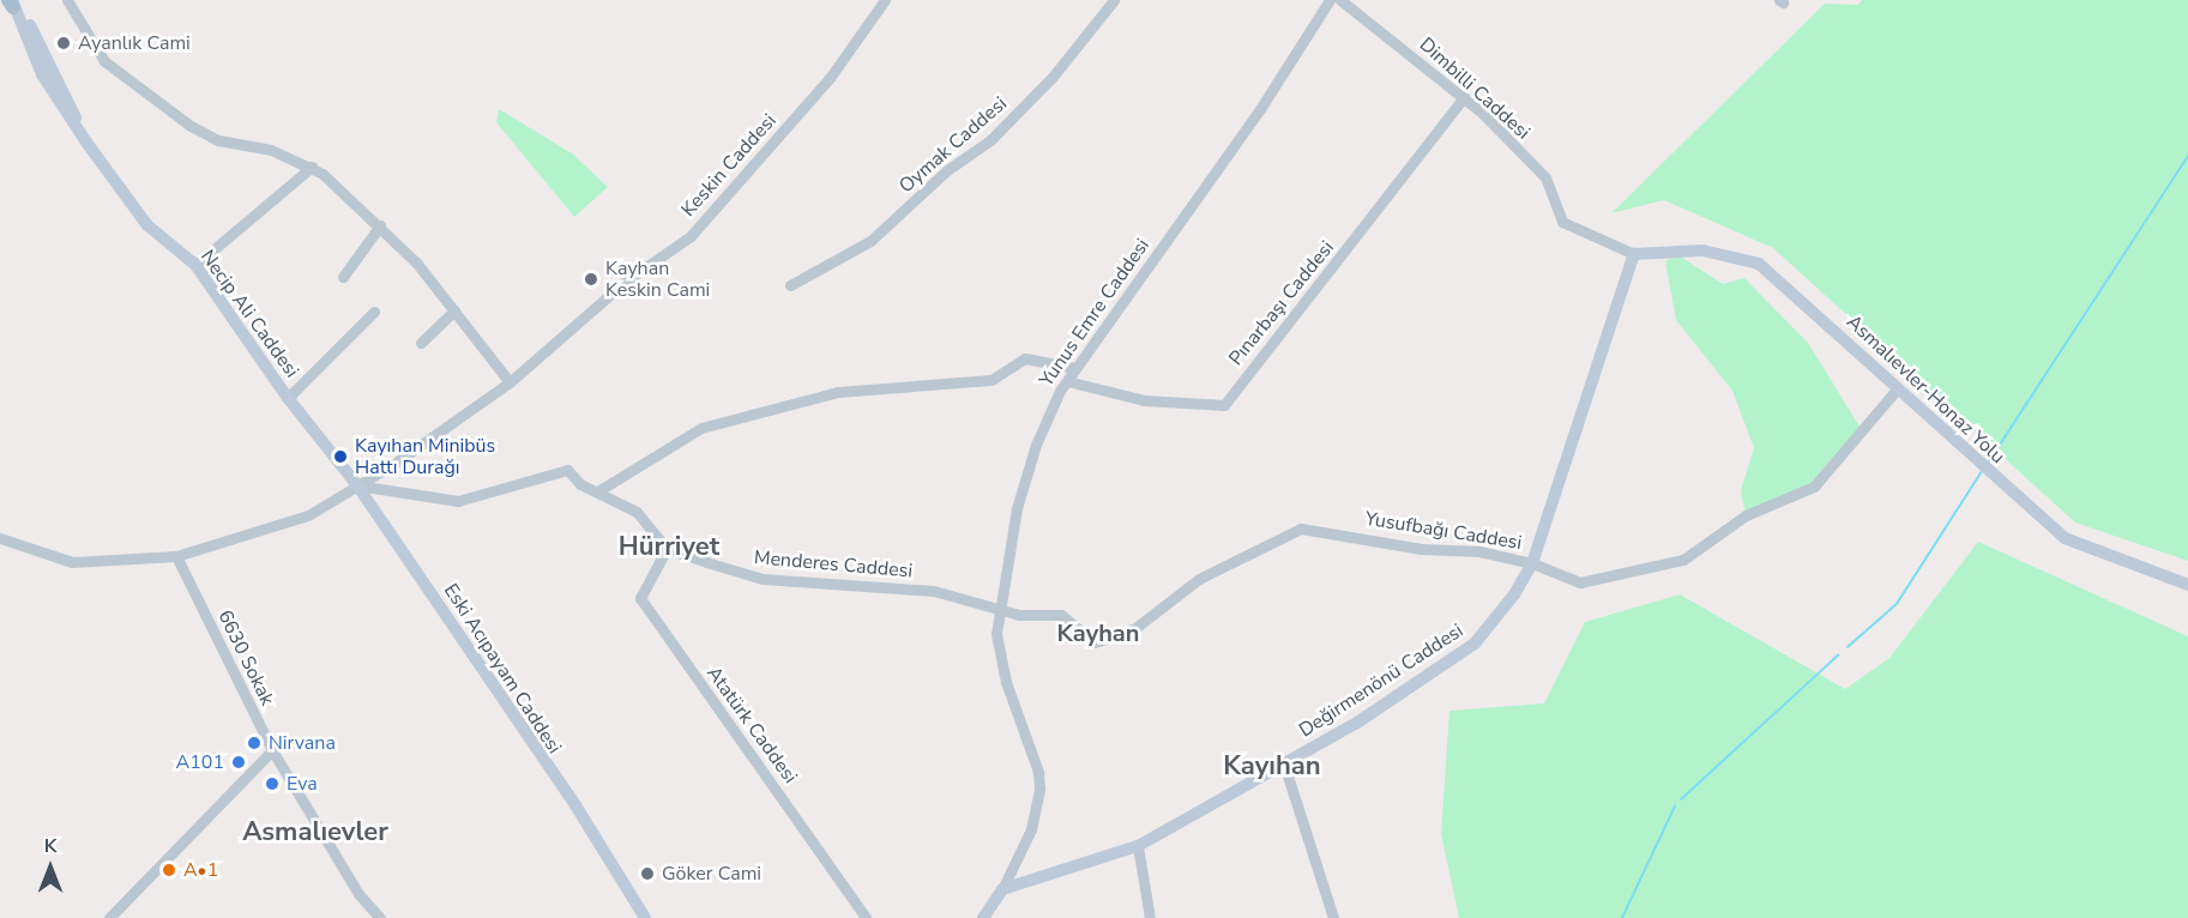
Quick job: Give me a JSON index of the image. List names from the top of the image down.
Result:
{
  "streets": {
    "main road": [
      "Necip Ali Caddesi",
      "Asmalıevler-Honaz Yolu",
      "Eski Acıpayam Caddesi",
      "Değirmenönü Caddesi"
    ],
    "street": [
      "Dimbilli Caddesi",
      "Oymak Caddesi",
      "Keskin Caddesi",
      "Pınarbaşı Caddesi",
      "Yunus Emre Caddesi",
      "Yusufbağı Caddesi",
      "Menderes Caddesi",
      "6630 Sokak",
      "Atatürk Caddesi"
    ]
  },
  "crossings": [
    ["Dimbilli Caddesi", "Pınarbaşı Caddesi"],
    ["Dimbilli Caddesi", "Asmalıevler-Honaz Yolu"],
    ["Dimbilli Caddesi", "Değirmenönü Caddesi"],
    ["Keskin Caddesi", "6630 Sokak"],
    ["Keskin Caddesi", "Eski Acıpayam Caddesi"],
    ["Pınarbaşı Caddesi", "Yunus Emre Caddesi"],
    ["Yunus Emre Caddesi", "Yusufbağı Caddesi"],
    ["Yunus Emre Caddesi", "Menderes Caddesi"],
    ["Yunus Emre Caddesi", "Değirmenönü Caddesi"],
    ["Necip Ali Caddesi", "Eski Acıpayam Caddesi"],
    ["Asmalıevler-Honaz Yolu", "Yusufbağı Caddesi"],
    ["Asmalıevler-Honaz Yolu", "Değirmenönü Caddesi"],
    ["Yusufbağı Caddesi", "Menderes Caddesi"],
    ["Yusufbağı Caddesi", "Değirmenönü Caddesi"],
    ["Menderes Caddesi", "Atatürk Caddesi"]
  ],
  "districts": [
    "Hürriyet",
    "Kayhan",
    "Kayıhan",
    "Asmalıevler"
  ],
  "places": [
    "Ayanlık Cami",
    "Kayhan Keskin Cami",
    "Kayıhan Minibüs Hattı Durağı",
    "Nirvana",
    "A101",
    "Eva",
    "A•1",
    "Göker Cami"
  ],
  "north": "top"
}
